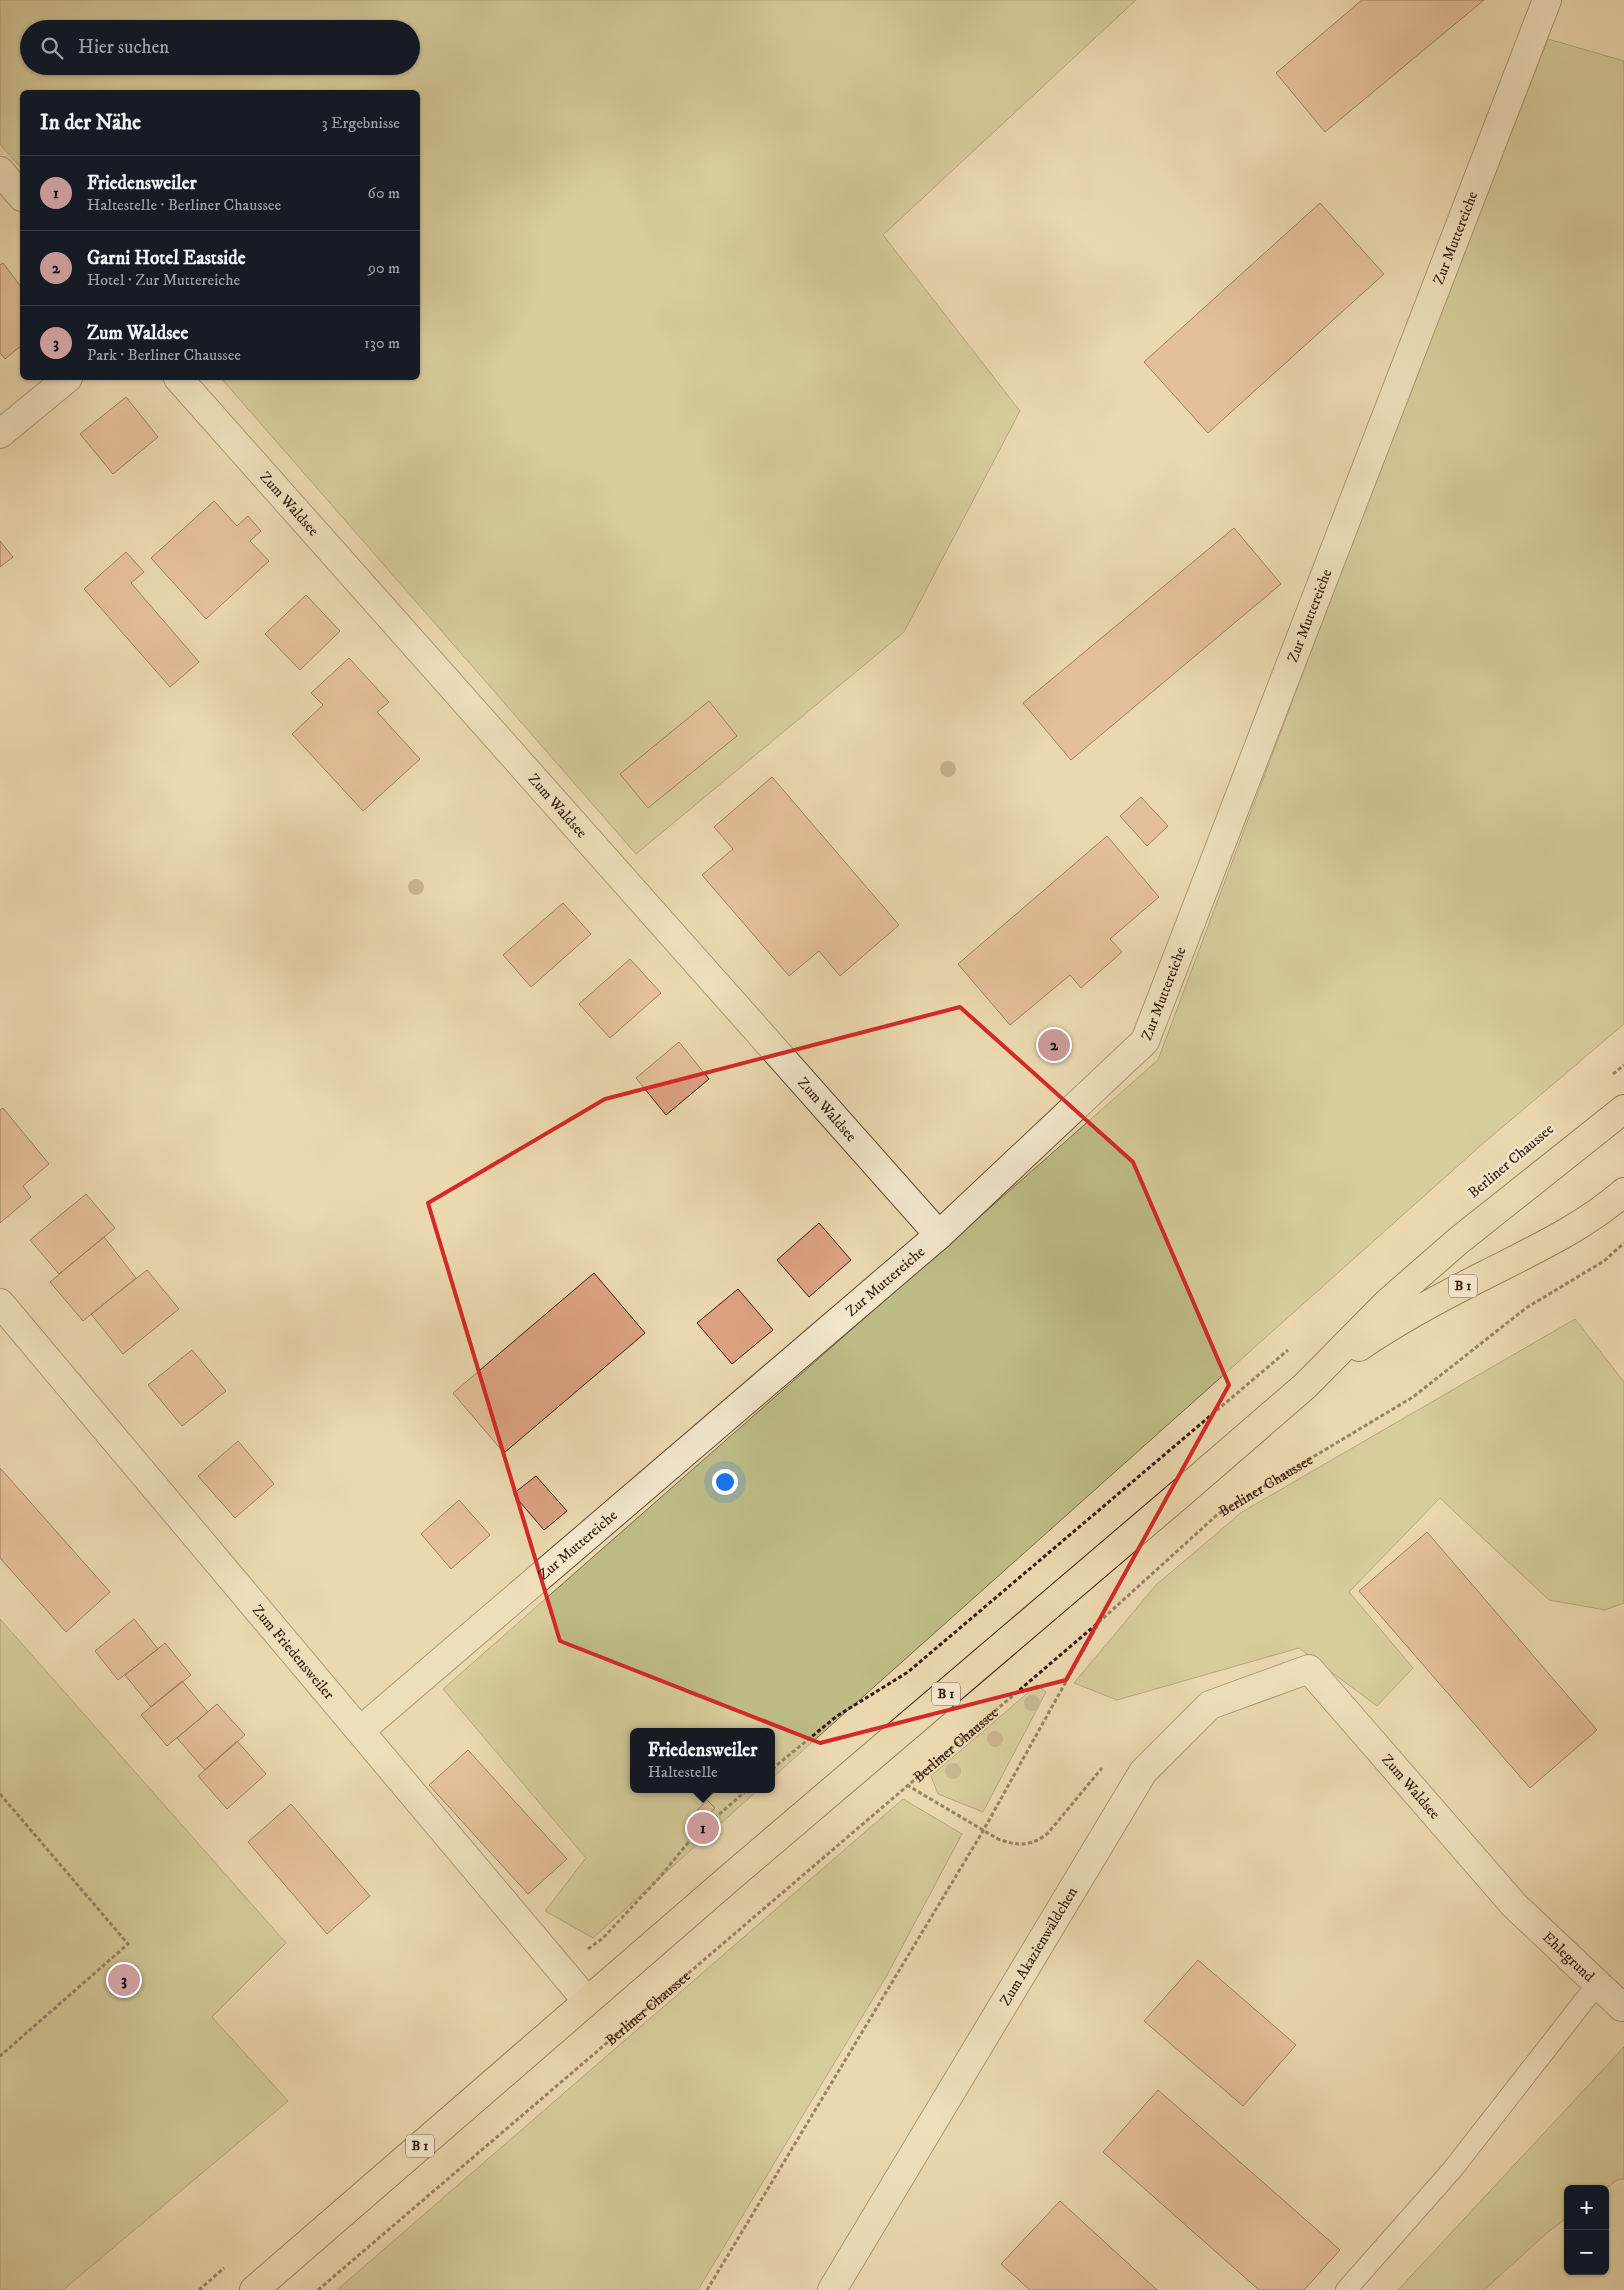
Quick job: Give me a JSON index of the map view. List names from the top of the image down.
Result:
{
  "streets": {
    "main road": ["Berliner Chaussee", "B 1"],
    "street": [
      "Zur Muttereiche",
      "Zum Waldsee",
      "Zum Friedensweiler",
      "Zum Akazienwäldchen",
      "Ehlegrund"
    ]
  },
  "crossings": [
    ["Zur Muttereiche", "Zum Waldsee"],
    ["Zur Muttereiche", "Zum Friedensweiler"],
    ["Zum Waldsee", "Zum Akazienwäldchen"],
    ["Zum Waldsee", "Ehlegrund"],
    ["Berliner Chaussee", "Zum Friedensweiler"]
  ],
  "page": {
    "search": "Hier suchen",
    "heading": ["In der Nähe", "3 Ergebnisse"],
    "list": [
      {
        "mark": "1",
        "name": "Friedensweiler",
        "note": "Haltestelle · Berliner Chaussee",
        "value": "60 m"
      },
      {
        "mark": "2",
        "name": "Garni Hotel Eastside",
        "note": "Hotel · Zur Muttereiche",
        "value": "90 m"
      },
      {
        "mark": "3",
        "name": "Zum Waldsee",
        "note": "Park · Berliner Chaussee",
        "value": "130 m"
      }
    ],
    "pins": ["2", "1", "3"],
    "popup": ["Friedensweiler", "Haltestelle"],
    "map_buttons": ["+", "−"]
  }
}
